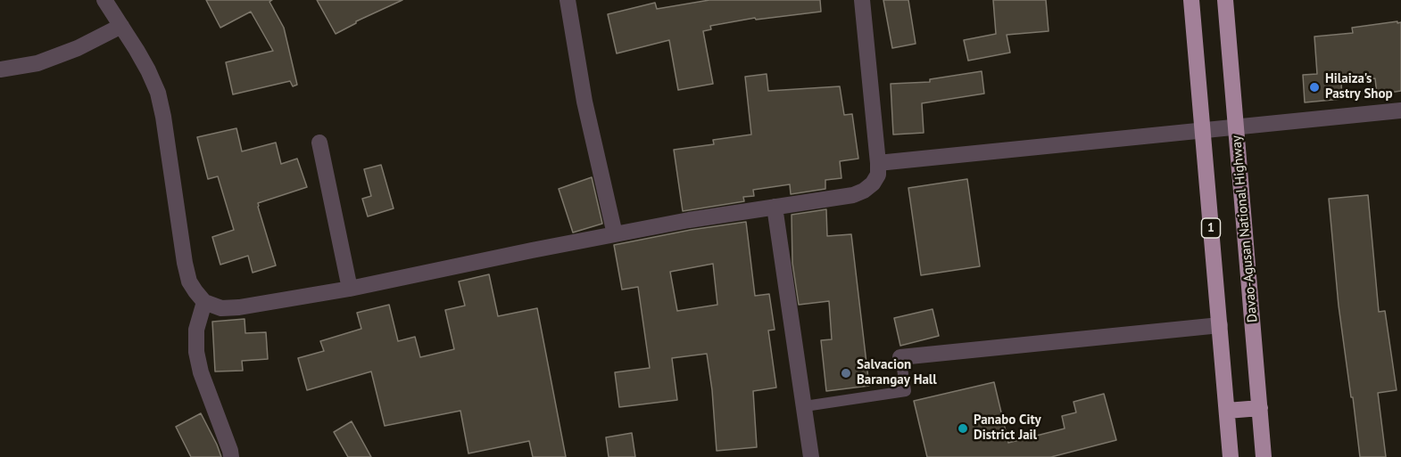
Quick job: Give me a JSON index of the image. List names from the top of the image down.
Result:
{
  "streets": {
    "highway": ["1", "Davao-Agusan National Highway"]
  },
  "places": ["Hilaiza's Pastry Shop", "Salvacion Barangay Hall", "Panabo City District Jail"]
}
